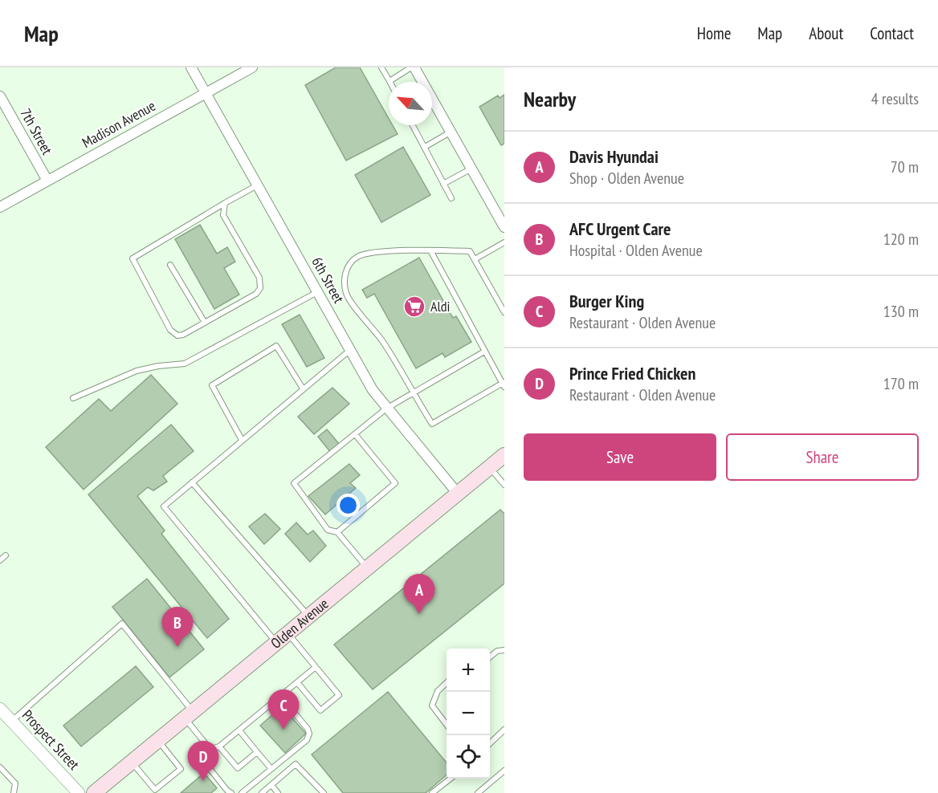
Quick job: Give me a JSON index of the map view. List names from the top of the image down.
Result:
{
  "streets": {
    "main road": ["Olden Avenue"],
    "street": [
      "Madison Avenue",
      "7th Street",
      "6th Street",
      "Prospect Street"
    ]
  },
  "crossings": [
    ["Madison Avenue", "7th Street"],
    ["Madison Avenue", "6th Street"],
    ["6th Street", "Olden Avenue"]
  ],
  "places": {
    "supermarket": ["Aldi"]
  },
  "north": "top left",
  "page": {
    "header": "Map",
    "nav": [
      "Home",
      "Map",
      "About",
      "Contact"
    ],
    "heading": ["Nearby", "4 results"],
    "list": [
      {
        "mark": "A",
        "name": "Davis Hyundai",
        "note": "Shop · Olden Avenue",
        "value": "70 m"
      },
      {
        "mark": "B",
        "name": "AFC Urgent Care",
        "note": "Hospital · Olden Avenue",
        "value": "120 m"
      },
      {
        "mark": "C",
        "name": "Burger King",
        "note": "Restaurant · Olden Avenue",
        "value": "130 m"
      },
      {
        "mark": "D",
        "name": "Prince Fried Chicken",
        "note": "Restaurant · Olden Avenue",
        "value": "170 m"
      }
    ],
    "buttons": ["Save", "Share"],
    "pins": [
      "A",
      "B",
      "C",
      "D"
    ],
    "map_buttons": ["+", "−"]
  }
}
